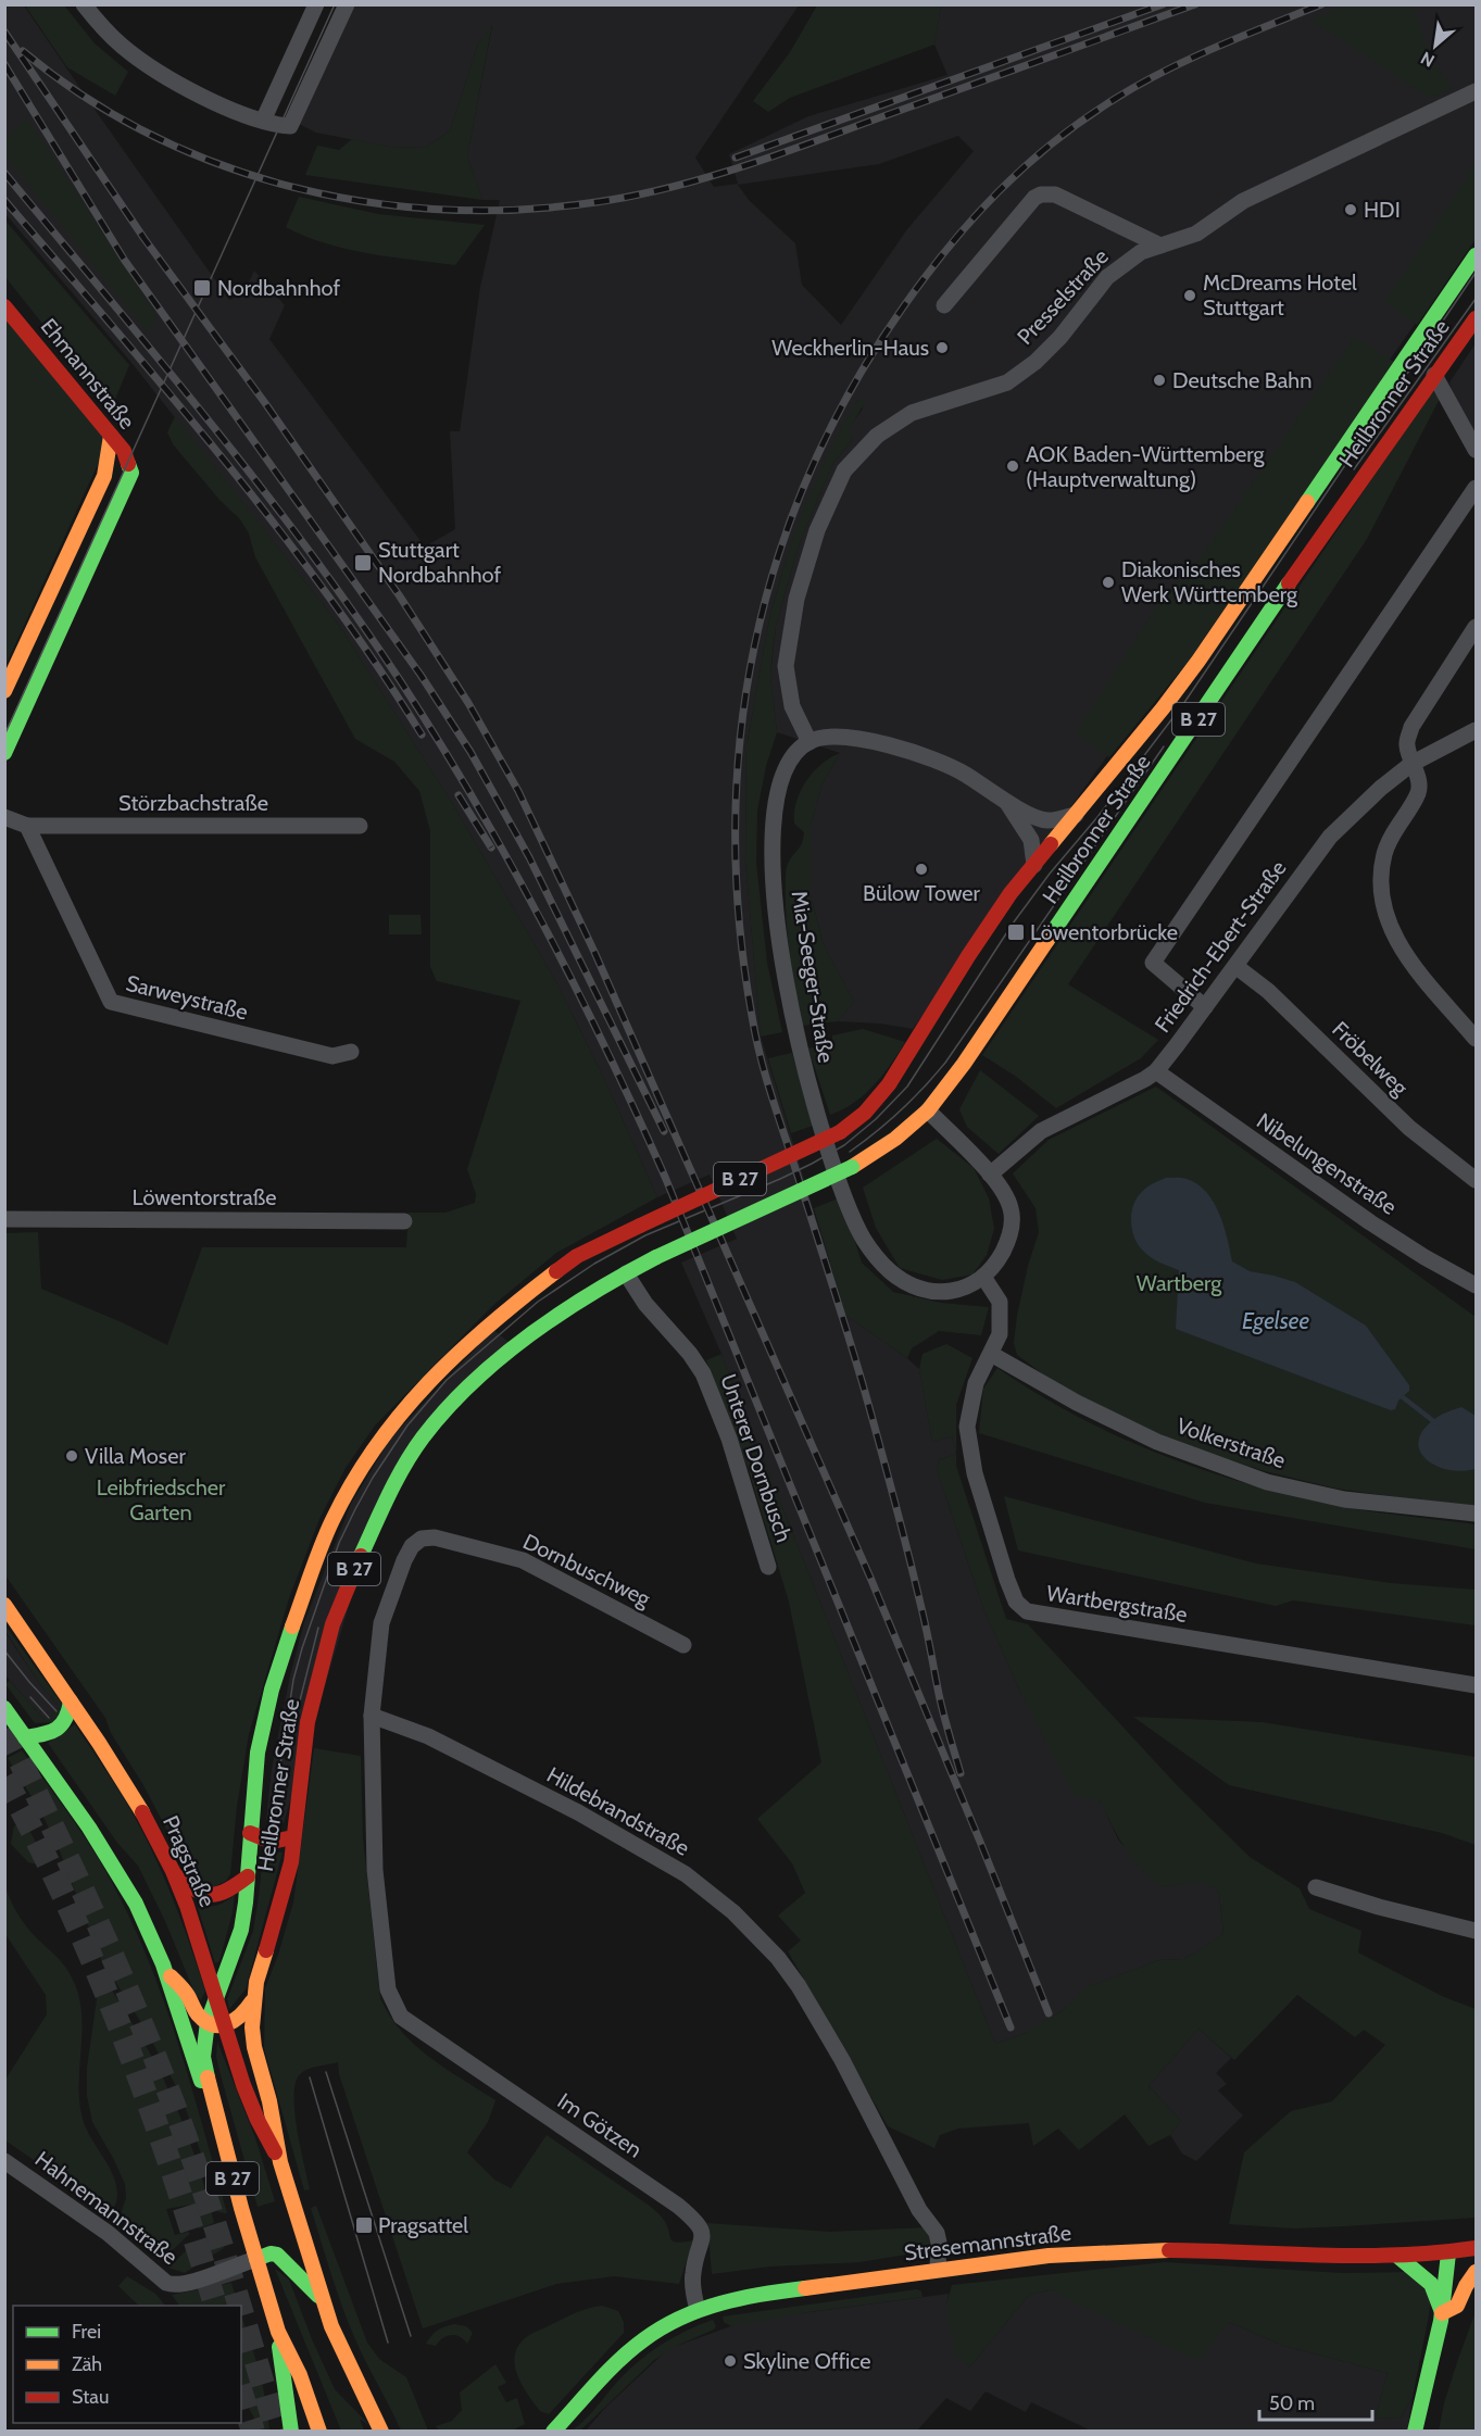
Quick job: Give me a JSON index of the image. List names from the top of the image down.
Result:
{
  "streets": {
    "main road": [
      "Ehmannstraße",
      "Heilbronner Straße",
      "B 27",
      "Pragstraße",
      "Stresemannstraße"
    ],
    "street": [
      "Presselstraße",
      "Störzbachstraße",
      "Friedrich-Ebert-Straße",
      "Mia-Seeger-Straße",
      "Sarweystraße",
      "Fröbelweg",
      "Nibelungenstraße",
      "Löwentorstraße",
      "Volkerstraße",
      "Unterer Dornbusch",
      "Dornbuschweg",
      "Wartbergstraße",
      "Hildebrandstraße",
      "Im Götzen",
      "Hahnemannstraße"
    ]
  },
  "crossings": [
    ["Presselstraße", "Mia-Seeger-Straße"],
    ["Heilbronner Straße", "B 27"],
    ["Heilbronner Straße", "Mia-Seeger-Straße"],
    ["Heilbronner Straße", "Unterer Dornbusch"],
    ["Heilbronner Straße", "Pragstraße"],
    ["B 27", "Pragstraße"],
    ["B 27", "Hahnemannstraße"],
    ["Störzbachstraße", "Sarweystraße"],
    ["Friedrich-Ebert-Straße", "Mia-Seeger-Straße"],
    ["Friedrich-Ebert-Straße", "Fröbelweg"],
    ["Friedrich-Ebert-Straße", "Nibelungenstraße"],
    ["Mia-Seeger-Straße", "Wartbergstraße"],
    ["Volkerstraße", "Wartbergstraße"],
    ["Dornbuschweg", "Hildebrandstraße"],
    ["Dornbuschweg", "Im Götzen"],
    ["Hildebrandstraße", "Im Götzen"],
    ["Hildebrandstraße", "Stresemannstraße"],
    ["Im Götzen", "Stresemannstraße"]
  ],
  "water": ["Egelsee"],
  "parks": ["Wartberg", "Leibfriedscher Garten"],
  "places": {
    "other": [
      "HDI",
      "McDreams Hotel Stuttgart",
      "Weckherlin-Haus",
      "Deutsche Bahn",
      "AOK Baden-Württemberg (Hauptverwaltung)",
      "Diakonisches Werk Württemberg",
      "Bülow Tower",
      "Villa Moser",
      "Skyline Office"
    ],
    "transit": [
      "Nordbahnhof",
      "Stuttgart Nordbahnhof",
      "Löwentorbrücke",
      "Pragsattel"
    ]
  },
  "legend": ["Frei", "Zäh", "Stau"],
  "scale_bar": "50 m",
  "north": "bottom left"
}
